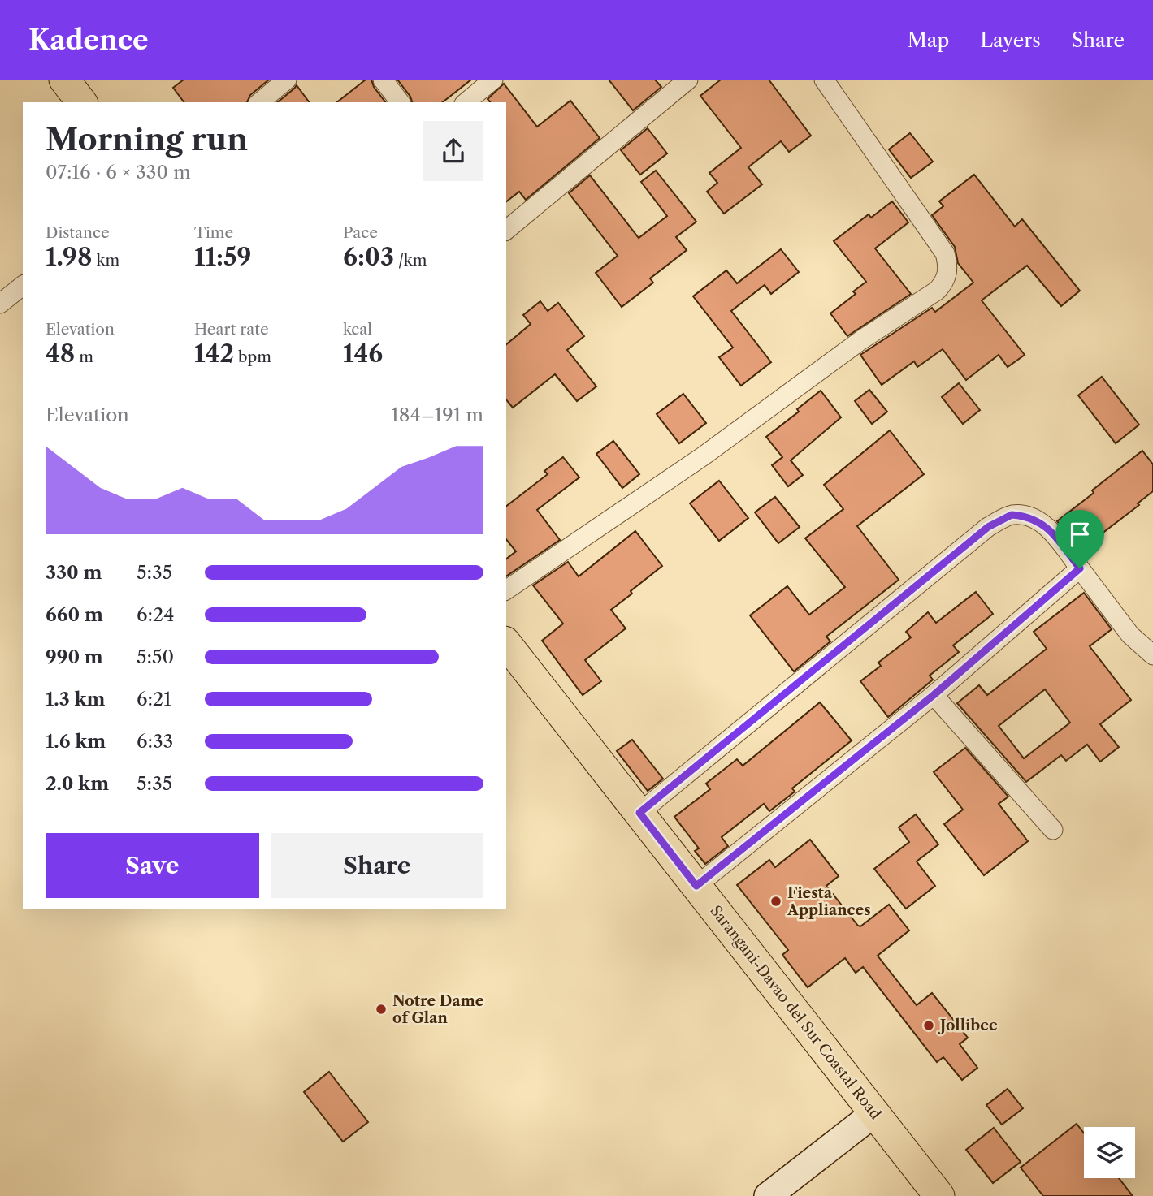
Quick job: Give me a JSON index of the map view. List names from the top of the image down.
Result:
{
  "streets": {
    "main road": ["Sarangani-Davao del Sur Coastal Road"]
  },
  "places": ["Fiesta Appliances", "Notre Dame of Glan", "Jollibee"],
  "page": {
    "header": "Kadence",
    "nav": ["Map", "Layers", "Share"],
    "heading": ["Morning run", "07:16 · 6 × 330 m"],
    "stats": [
      ["Distance", "1.98 km"],
      ["Time", "11:59"],
      ["Pace", "6:03 /km"],
      ["Elevation", "48 m"],
      ["Heart rate", "142 bpm"],
      ["kcal", "146"]
    ],
    "chart": ["Elevation", "184–191 m"],
    "list": [
      {
        "name": "330 m",
        "note": "5:35"
      },
      {
        "name": "660 m",
        "note": "6:24"
      },
      {
        "name": "990 m",
        "note": "5:50"
      },
      {
        "name": "1.3 km",
        "note": "6:21"
      },
      {
        "name": "1.6 km",
        "note": "6:33"
      },
      {
        "name": "2.0 km",
        "note": "5:35"
      }
    ],
    "buttons": ["Save", "Share"]
  }
}
